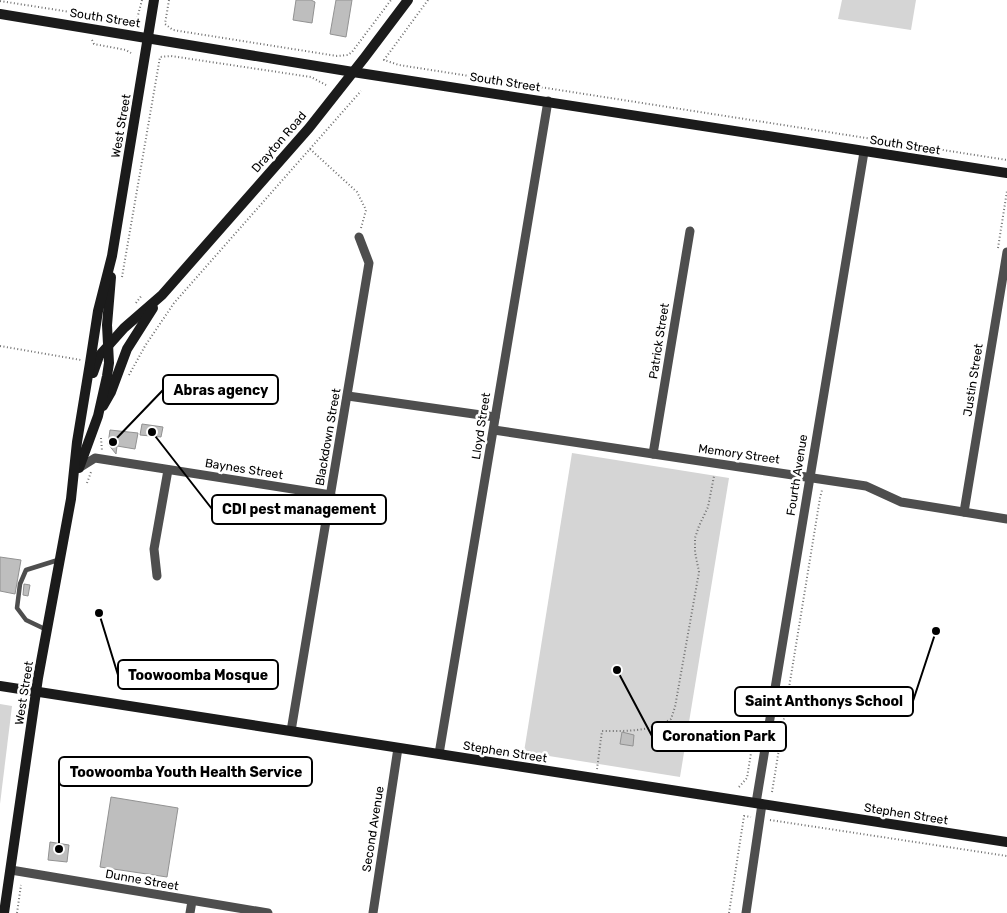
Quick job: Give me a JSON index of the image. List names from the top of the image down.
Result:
{
  "streets": {
    "street": [
      "South Street",
      "West Street",
      "Drayton Road",
      "Patrick Street",
      "Justin Street",
      "Lloyd Street",
      "Blackdown Street",
      "Memory Street",
      "Baynes Street",
      "Fourth Avenue",
      "Stephen Street",
      "Second Avenue",
      "Dunne Street"
    ]
  },
  "crossings": [
    ["South Street", "West Street"],
    ["South Street", "Drayton Road"],
    ["South Street", "Lloyd Street"],
    ["South Street", "Fourth Avenue"],
    ["West Street", "Stephen Street"],
    ["West Street", "Dunne Street"],
    ["Patrick Street", "Memory Street"],
    ["Justin Street", "Memory Street"],
    ["Lloyd Street", "Memory Street"],
    ["Lloyd Street", "Stephen Street"],
    ["Blackdown Street", "Baynes Street"],
    ["Blackdown Street", "Stephen Street"],
    ["Memory Street", "Fourth Avenue"],
    ["Fourth Avenue", "Stephen Street"],
    ["Stephen Street", "Second Avenue"]
  ],
  "places": [
    "CDI pest management",
    "Abras agency",
    "Toowoomba Mosque",
    "Saint Anthonys School",
    "Coronation Park",
    "Toowoomba Youth Health Service"
  ]
}
